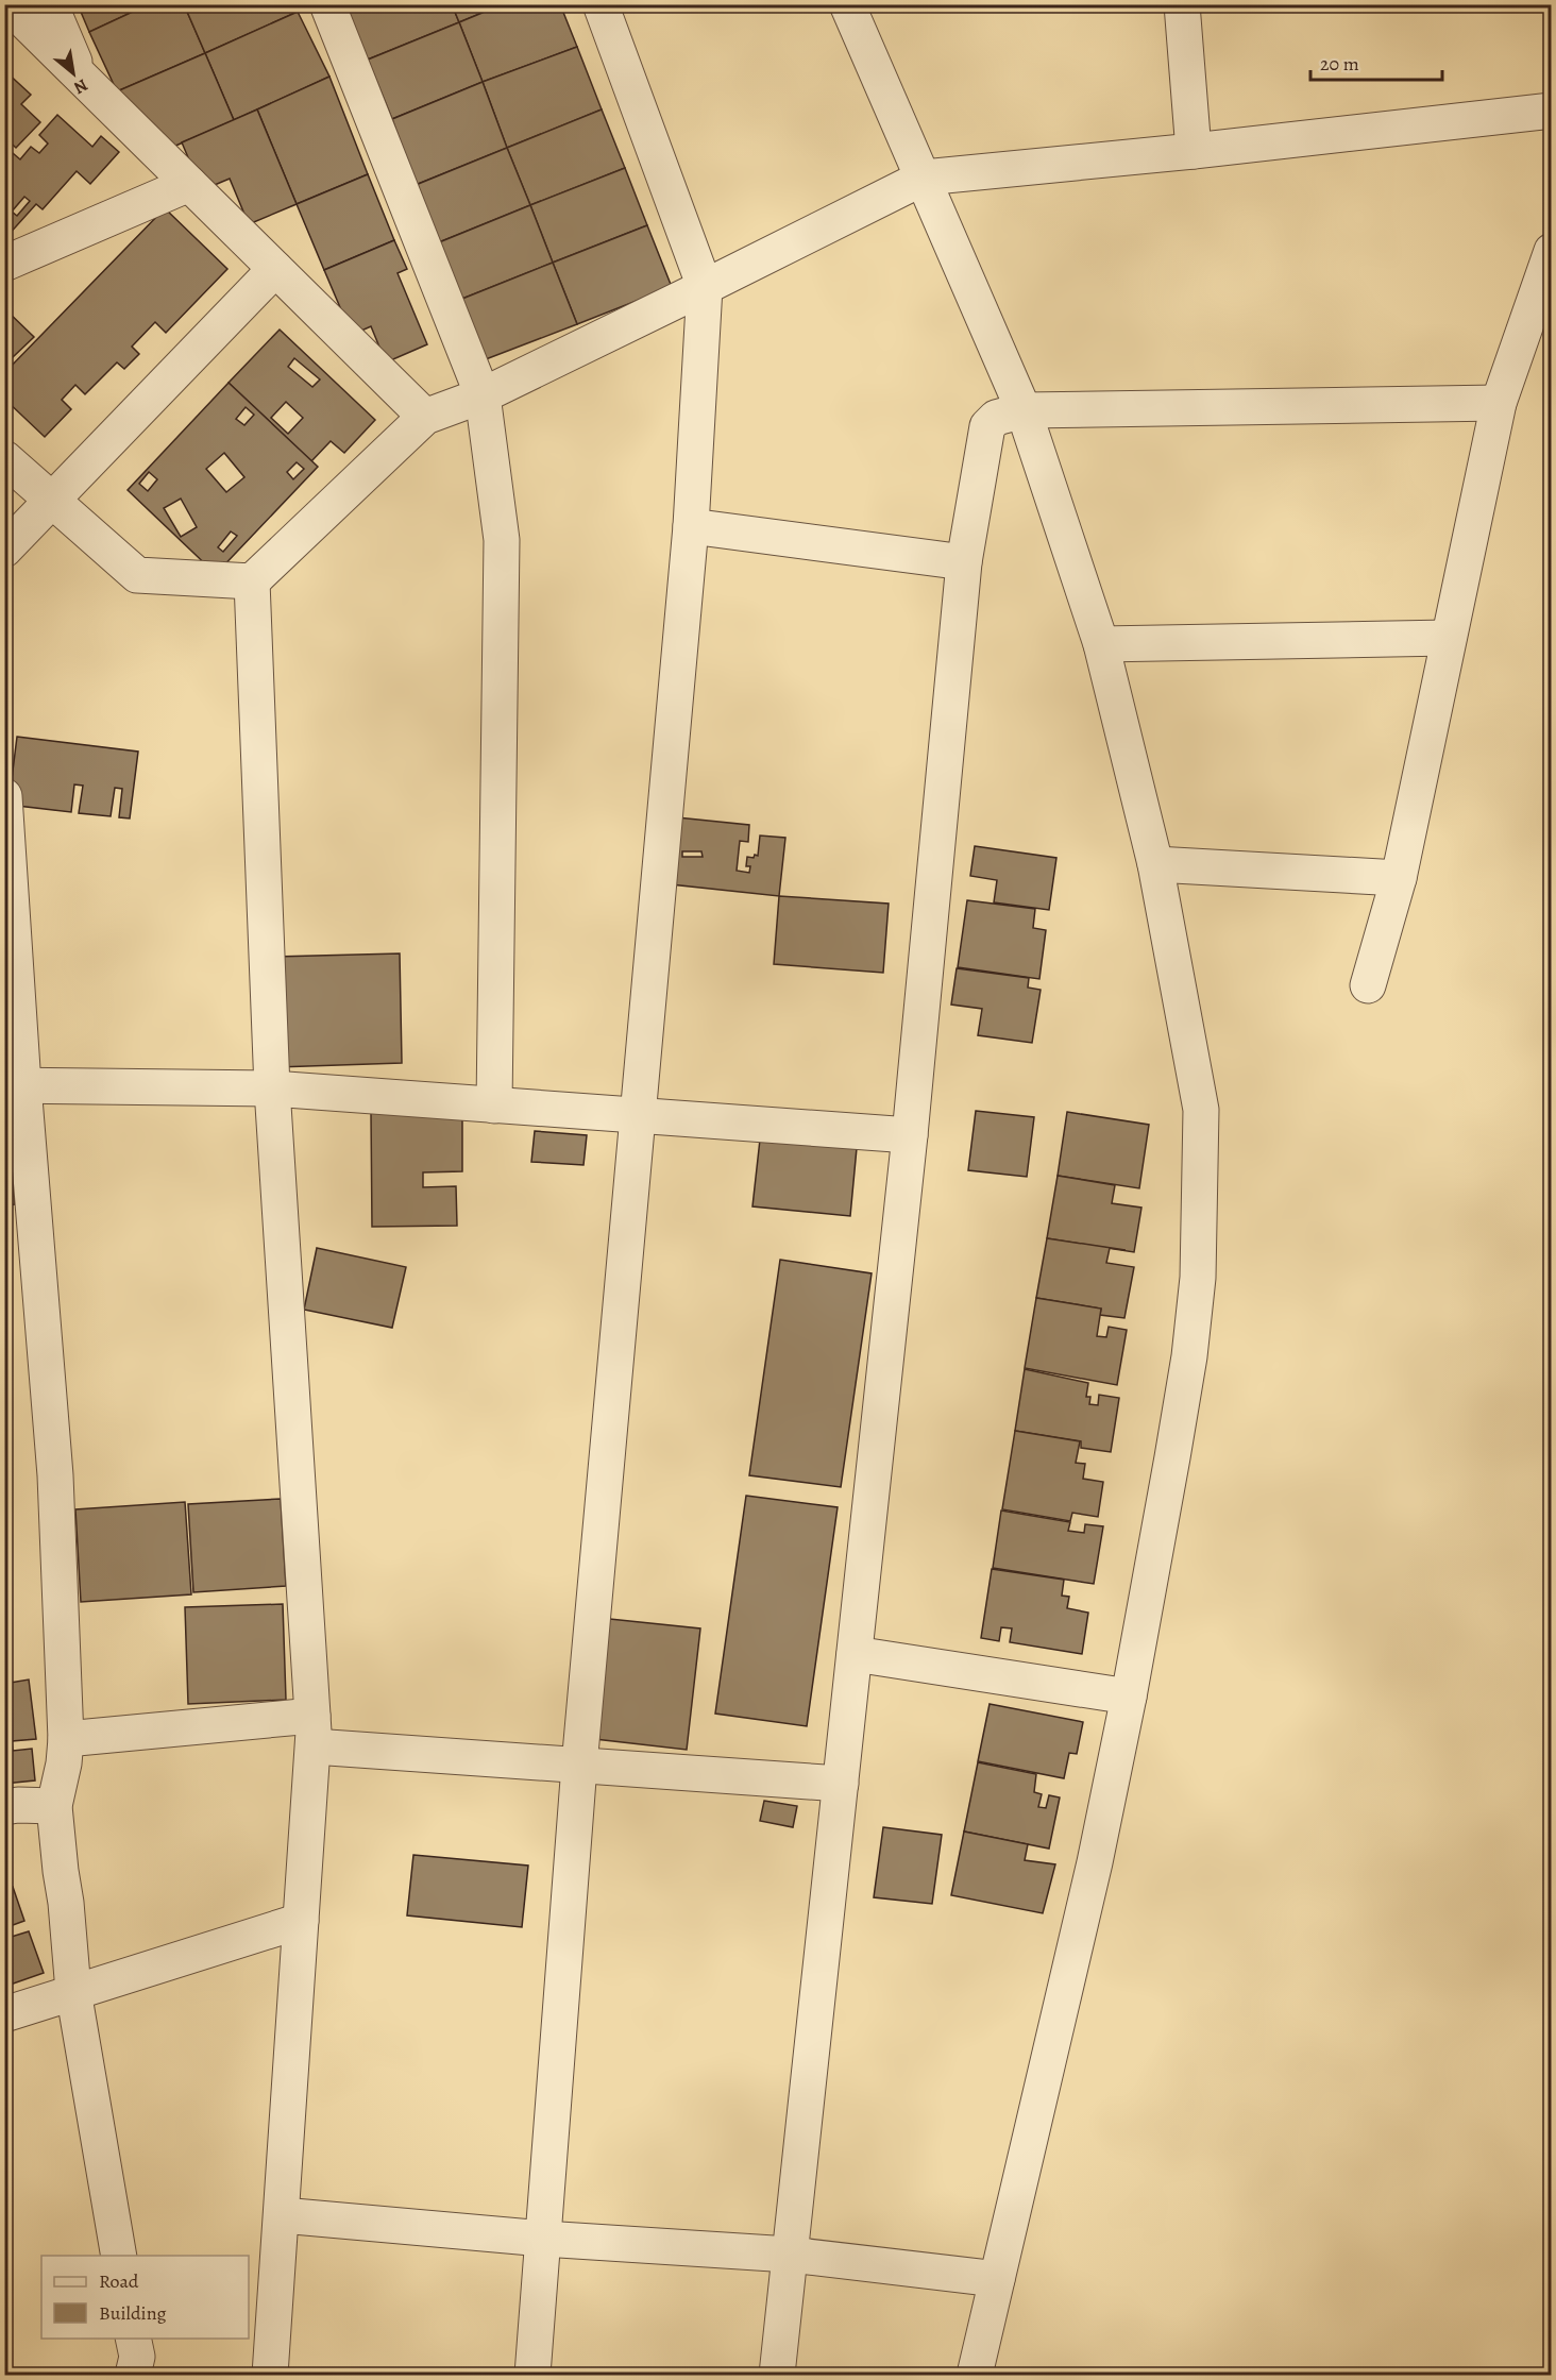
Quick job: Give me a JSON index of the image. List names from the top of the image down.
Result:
{
  "legend": ["Road", "Building"],
  "scale_bar": "20 m",
  "north": "bottom right"
}
